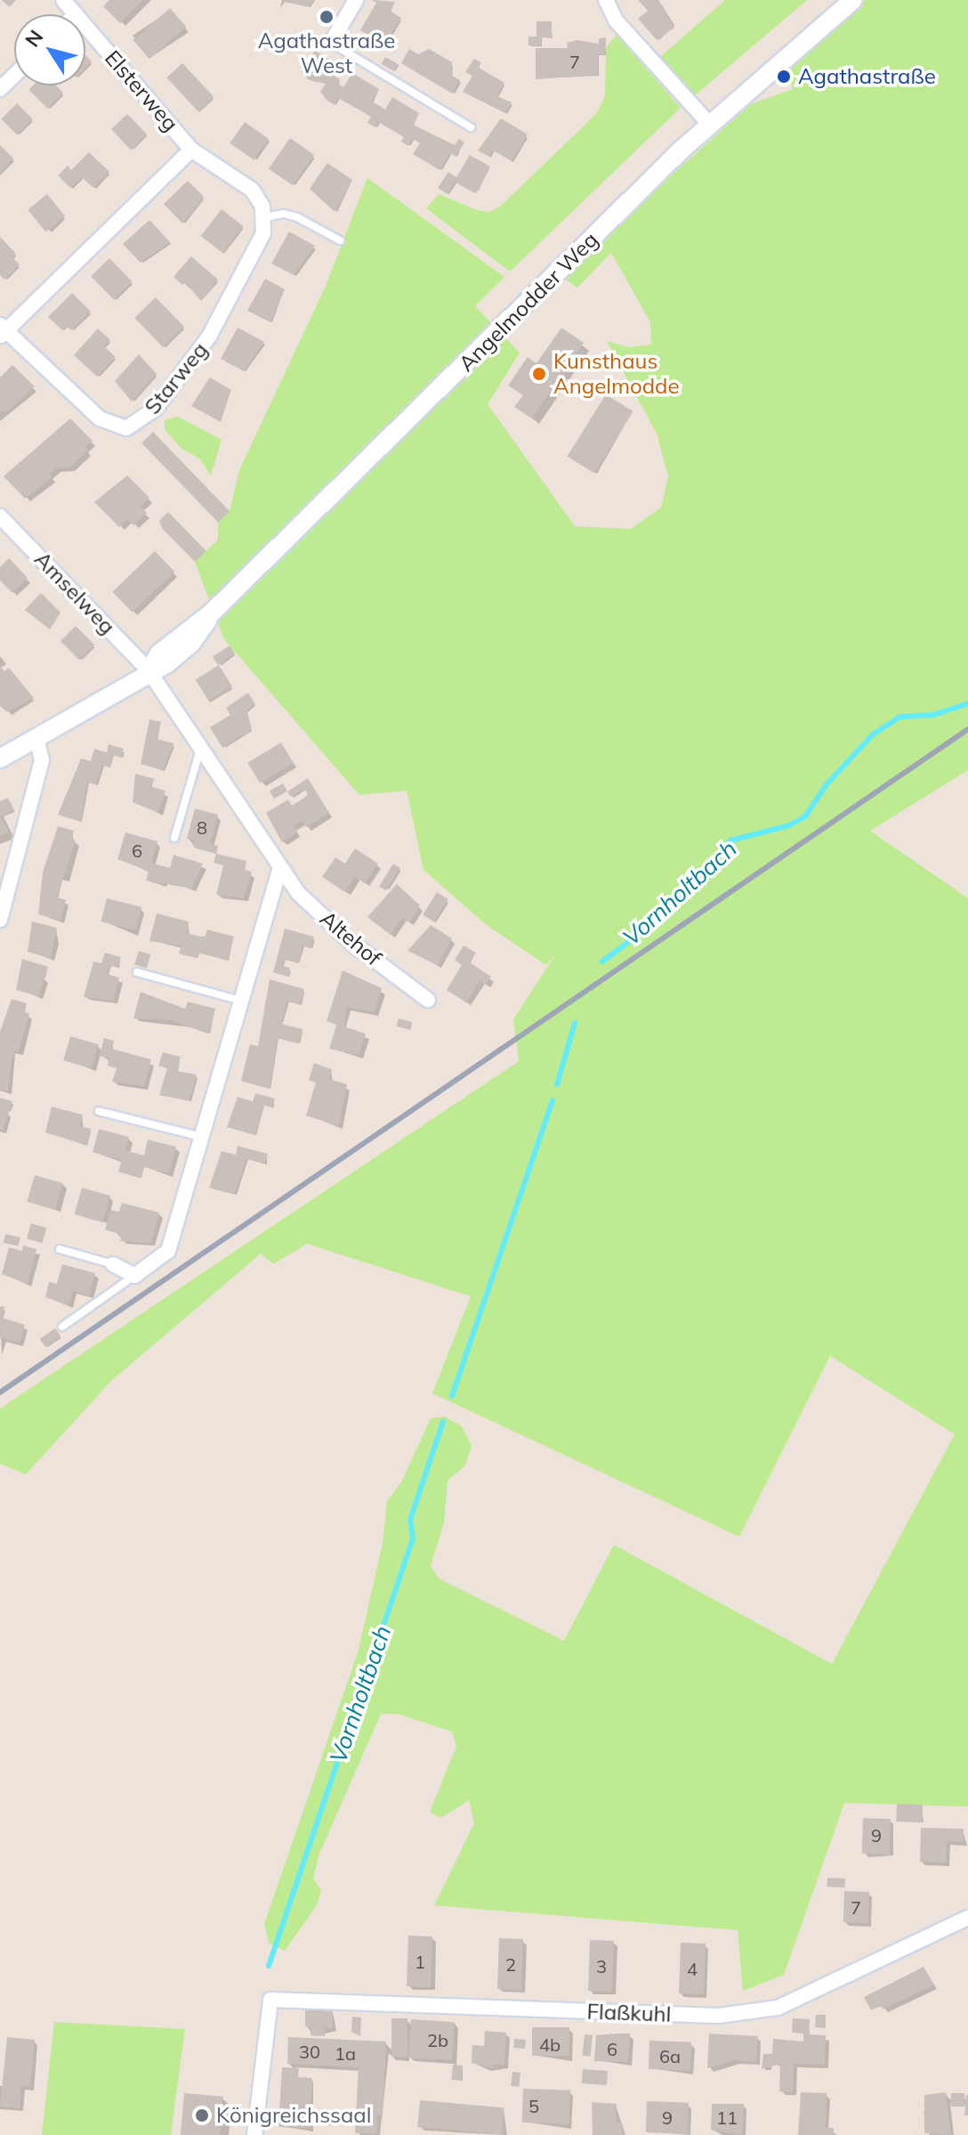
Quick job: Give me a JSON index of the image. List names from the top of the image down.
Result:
{
  "streets": {
    "street": [
      "Elsterweg",
      "Angelmodder Weg",
      "Starweg",
      "Amselweg",
      "Altehof",
      "Flaßkuhl"
    ]
  },
  "crossings": [
    ["Elsterweg", "Starweg"],
    ["Angelmodder Weg", "Amselweg"],
    ["Angelmodder Weg", "Altehof"],
    ["Amselweg", "Altehof"]
  ],
  "water": ["Vornholtbach"],
  "places": [
    "Agathastraße West",
    "Agathastraße",
    "Kunsthaus Angelmodde",
    "Königreichssaal"
  ],
  "house_numbers": [
    "7",
    "8",
    "6",
    "9",
    "7",
    "1",
    "2",
    "3",
    "4",
    "2b",
    "4b",
    "6",
    "30",
    "1a",
    "6a",
    "5",
    "9",
    "11"
  ],
  "north": "top left"
}
